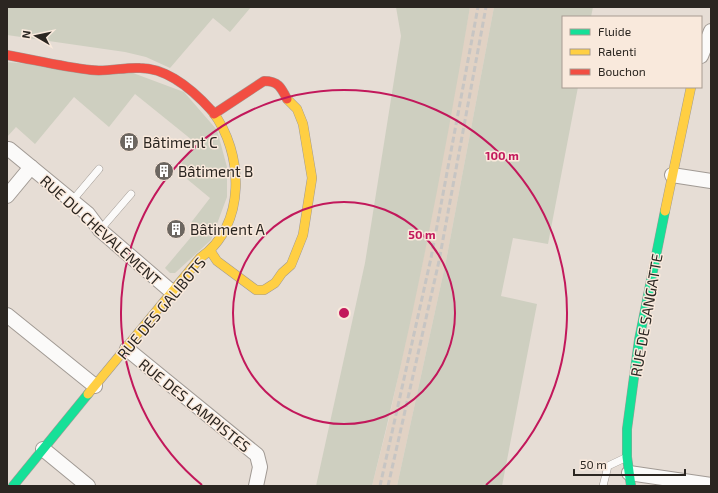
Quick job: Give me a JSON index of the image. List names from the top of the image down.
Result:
{
  "streets": {
    "street": [
      "RUE DU CHEVALEMENT",
      "RUE DES GALIBOTS",
      "RUE DE SANGATTE",
      "RUE DES LAMPISTES"
    ]
  },
  "crossings": [
    ["RUE DU CHEVALEMENT", "RUE DES GALIBOTS"],
    ["RUE DES GALIBOTS", "RUE DES LAMPISTES"]
  ],
  "places": {
    "building": ["Bâtiment C", "Bâtiment B", "Bâtiment A"]
  },
  "legend": ["Fluide", "Ralenti", "Bouchon"],
  "scale_bar": "50 m",
  "north": "left",
  "rings": ["100 m", "50 m"]
}
